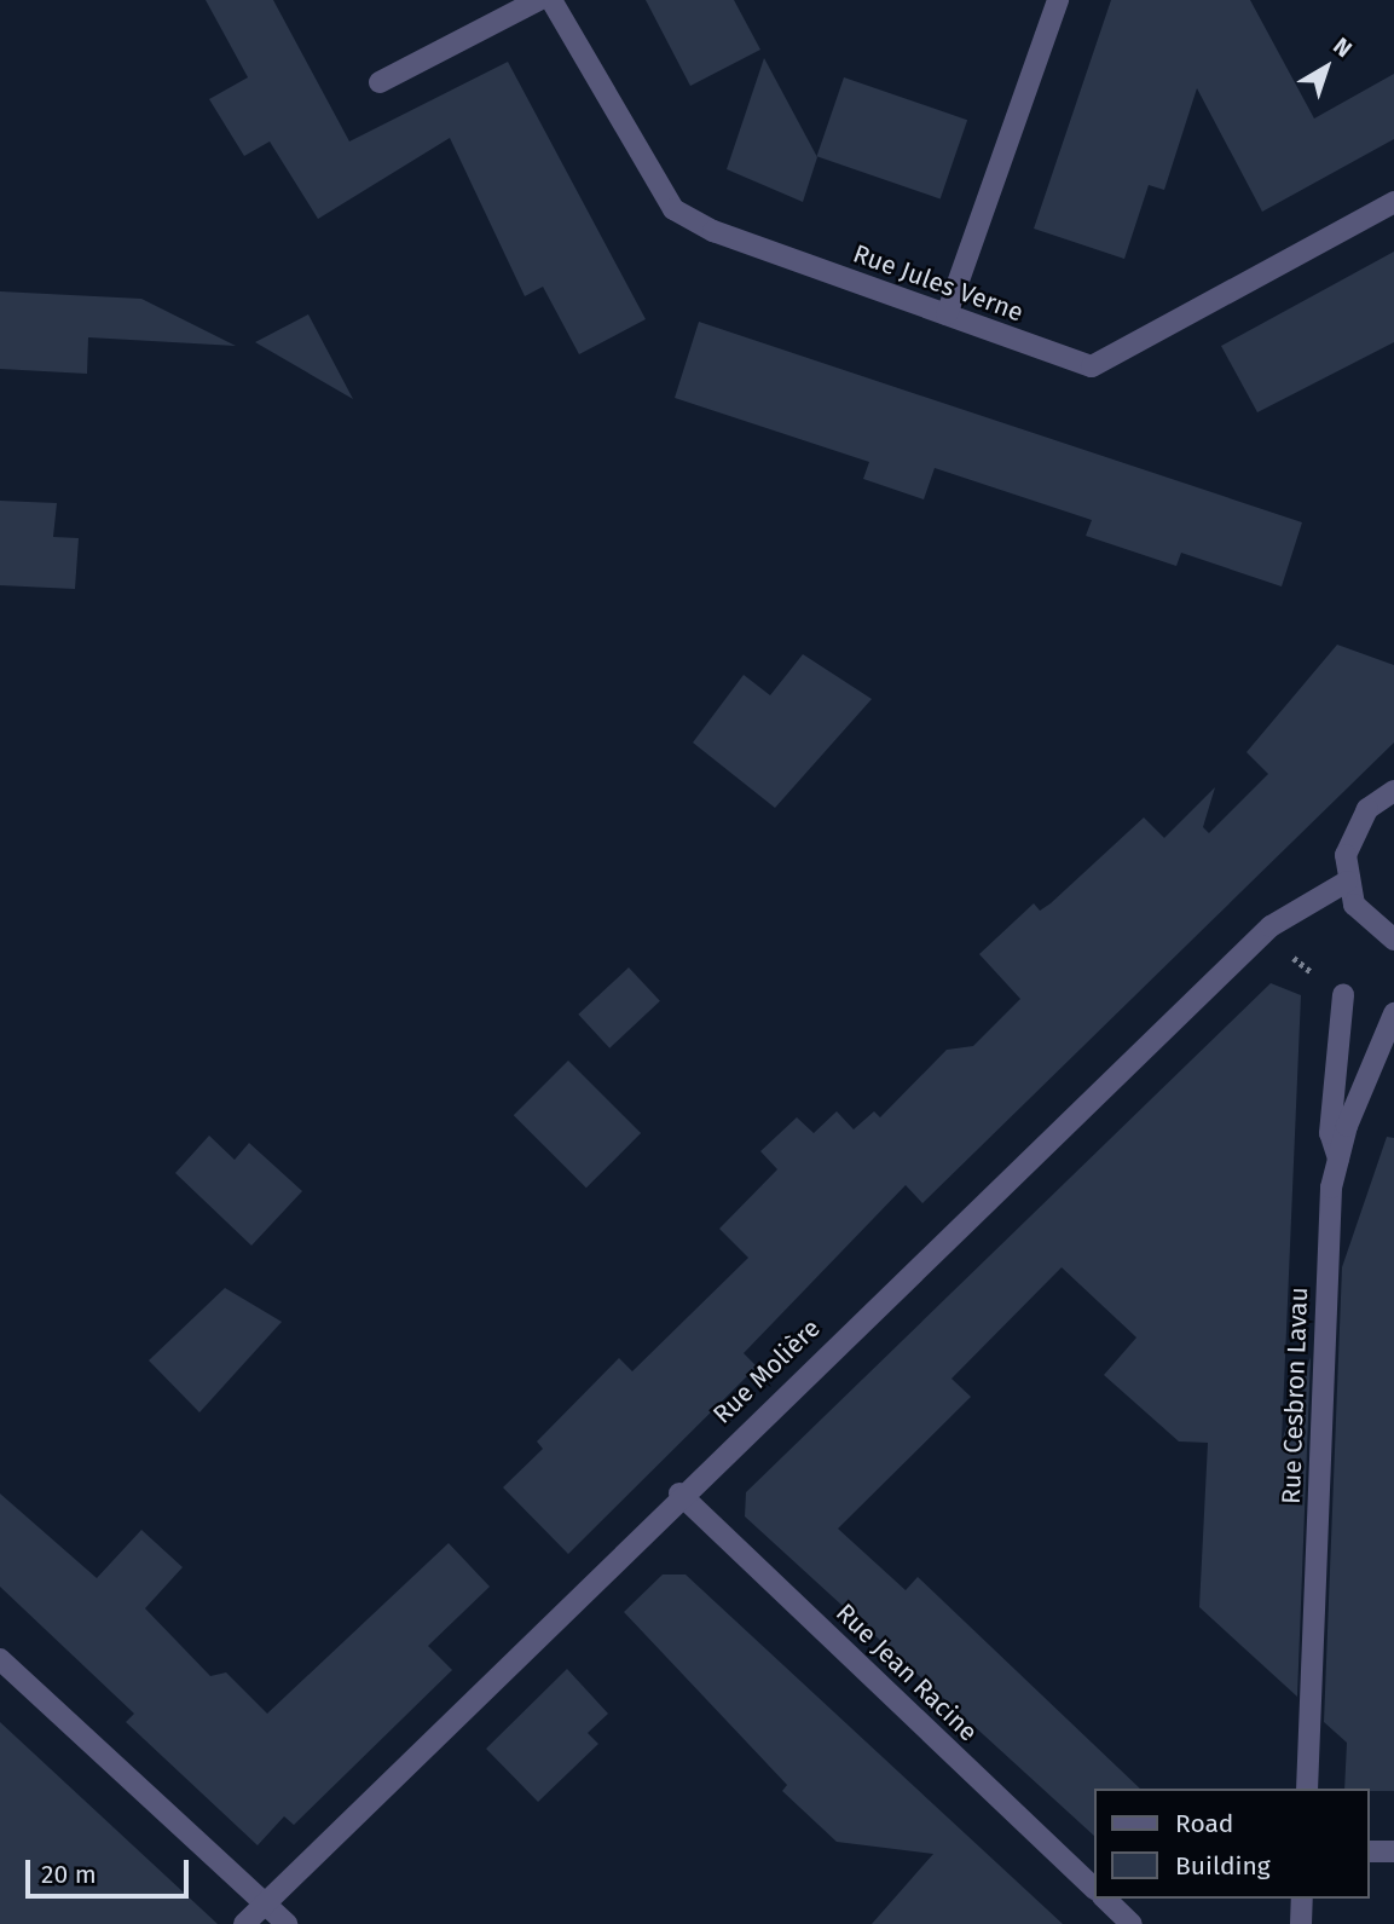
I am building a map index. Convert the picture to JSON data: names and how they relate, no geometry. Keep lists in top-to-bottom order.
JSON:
{
  "streets": {
    "street": [
      "Rue Jules Verne",
      "Rue Molière",
      "Rue Cesbron Lavau",
      "Rue Jean Racine"
    ]
  },
  "crossings": [
    ["Rue Molière", "Rue Jean Racine"]
  ],
  "legend": ["Road", "Building"],
  "scale_bar": "20 m",
  "north": "top right"
}
